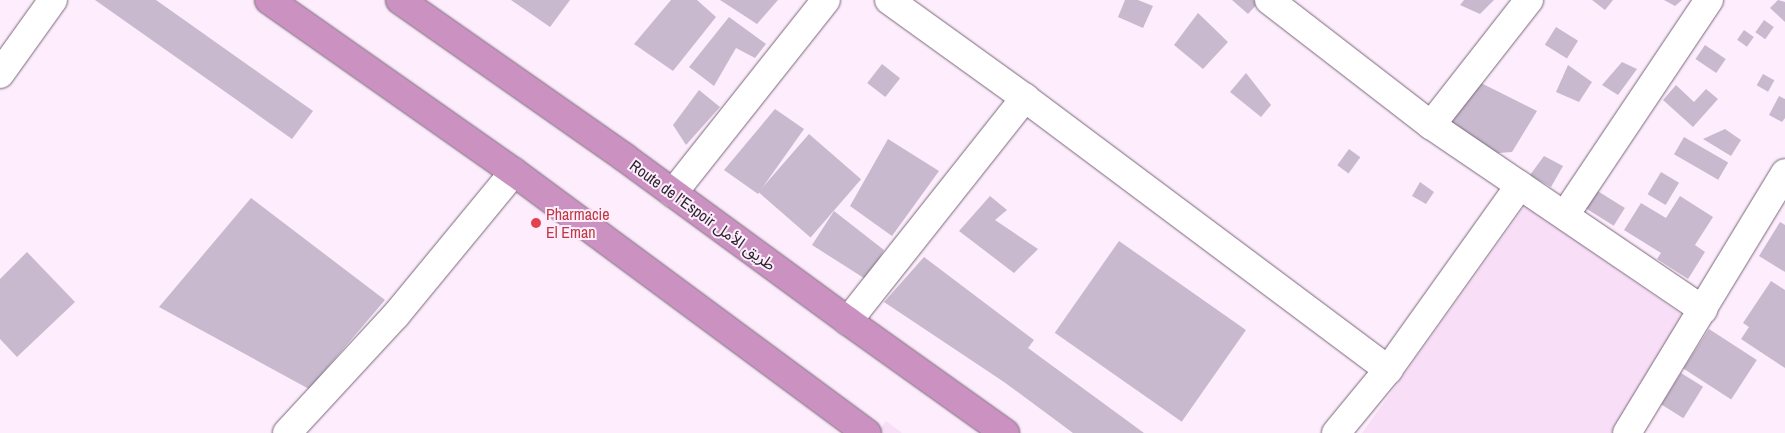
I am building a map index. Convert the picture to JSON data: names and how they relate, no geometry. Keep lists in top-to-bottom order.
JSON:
{
  "streets": {
    "highway": ["Route de l’Espoir طريق الأمل"]
  },
  "places": ["Pharmacie El Eman"]
}
